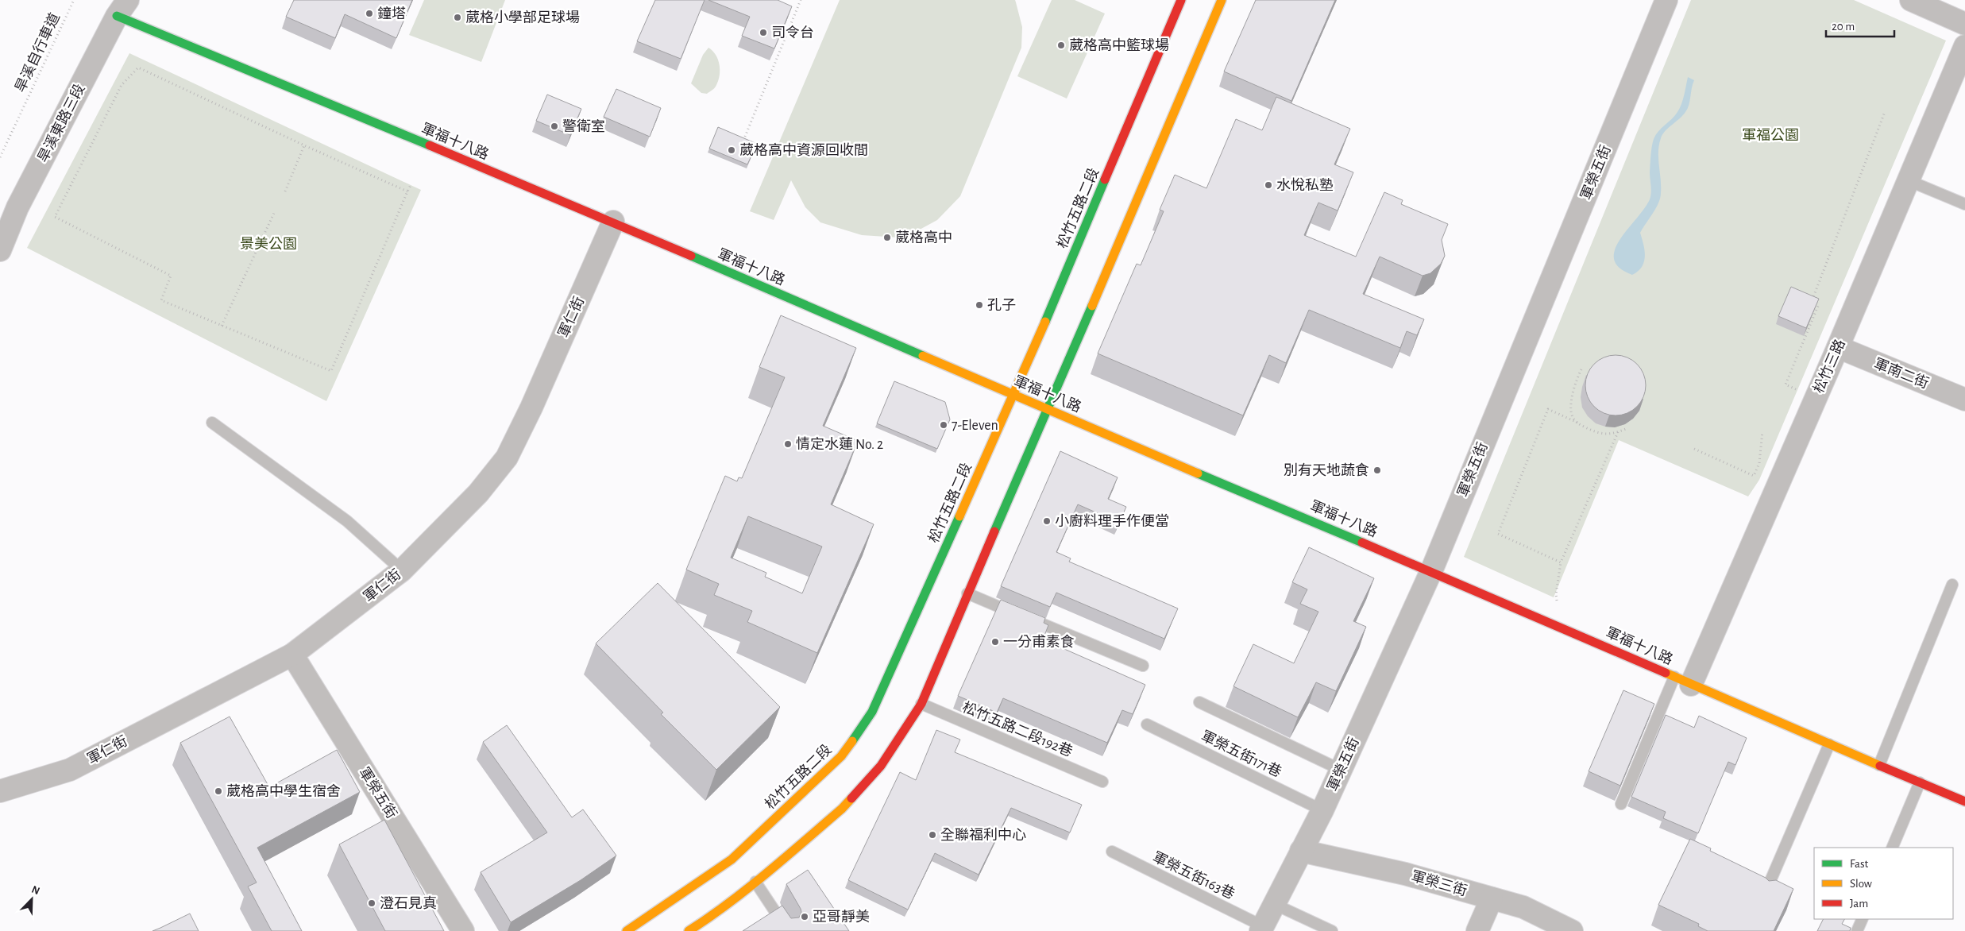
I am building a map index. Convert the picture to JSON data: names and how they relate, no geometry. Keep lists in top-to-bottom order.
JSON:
{
  "streets": {
    "street": [
      "旱溪東路三段",
      "軍福十八路",
      "軍榮五街",
      "松竹五路二段",
      "軍仁街",
      "松竹三路",
      "軍南二街",
      "軍榮三街"
    ],
    "lane": ["松竹五路二段192巷", "軍榮五街171巷", "軍榮五街163巷"],
    "path": ["旱溪自行車道"]
  },
  "crossings": [
    ["旱溪東路三段", "軍福十八路"],
    ["軍福十八路", "軍榮五街"],
    ["軍福十八路", "松竹五路二段"],
    ["軍福十八路", "軍仁街"],
    ["軍福十八路", "松竹三路"],
    ["軍榮五街", "軍仁街"],
    ["軍榮五街", "軍榮五街171巷"],
    ["軍榮五街", "軍榮五街163巷"],
    ["軍榮五街", "軍榮三街"],
    ["松竹三路", "軍南二街"]
  ],
  "parks": ["軍福公園", "景美公園"],
  "places": [
    "鐘塔",
    "葳格小學部足球場",
    "司令台",
    "葳格高中籃球場",
    "警衛室",
    "葳格高中資源回收間",
    "水悅私塾",
    "葳格高中",
    "孔子",
    "7-Eleven",
    "情定水蓮 No. 2",
    "別有天地蔬食",
    "小廚料理手作便當",
    "一分甫素食",
    "葳格高中學生宿舍",
    "全聯福利中心",
    "澄石見真",
    "亞哥靜美"
  ],
  "legend": ["Fast", "Slow", "Jam"],
  "scale_bar": "20 m",
  "north": "top right"
}
